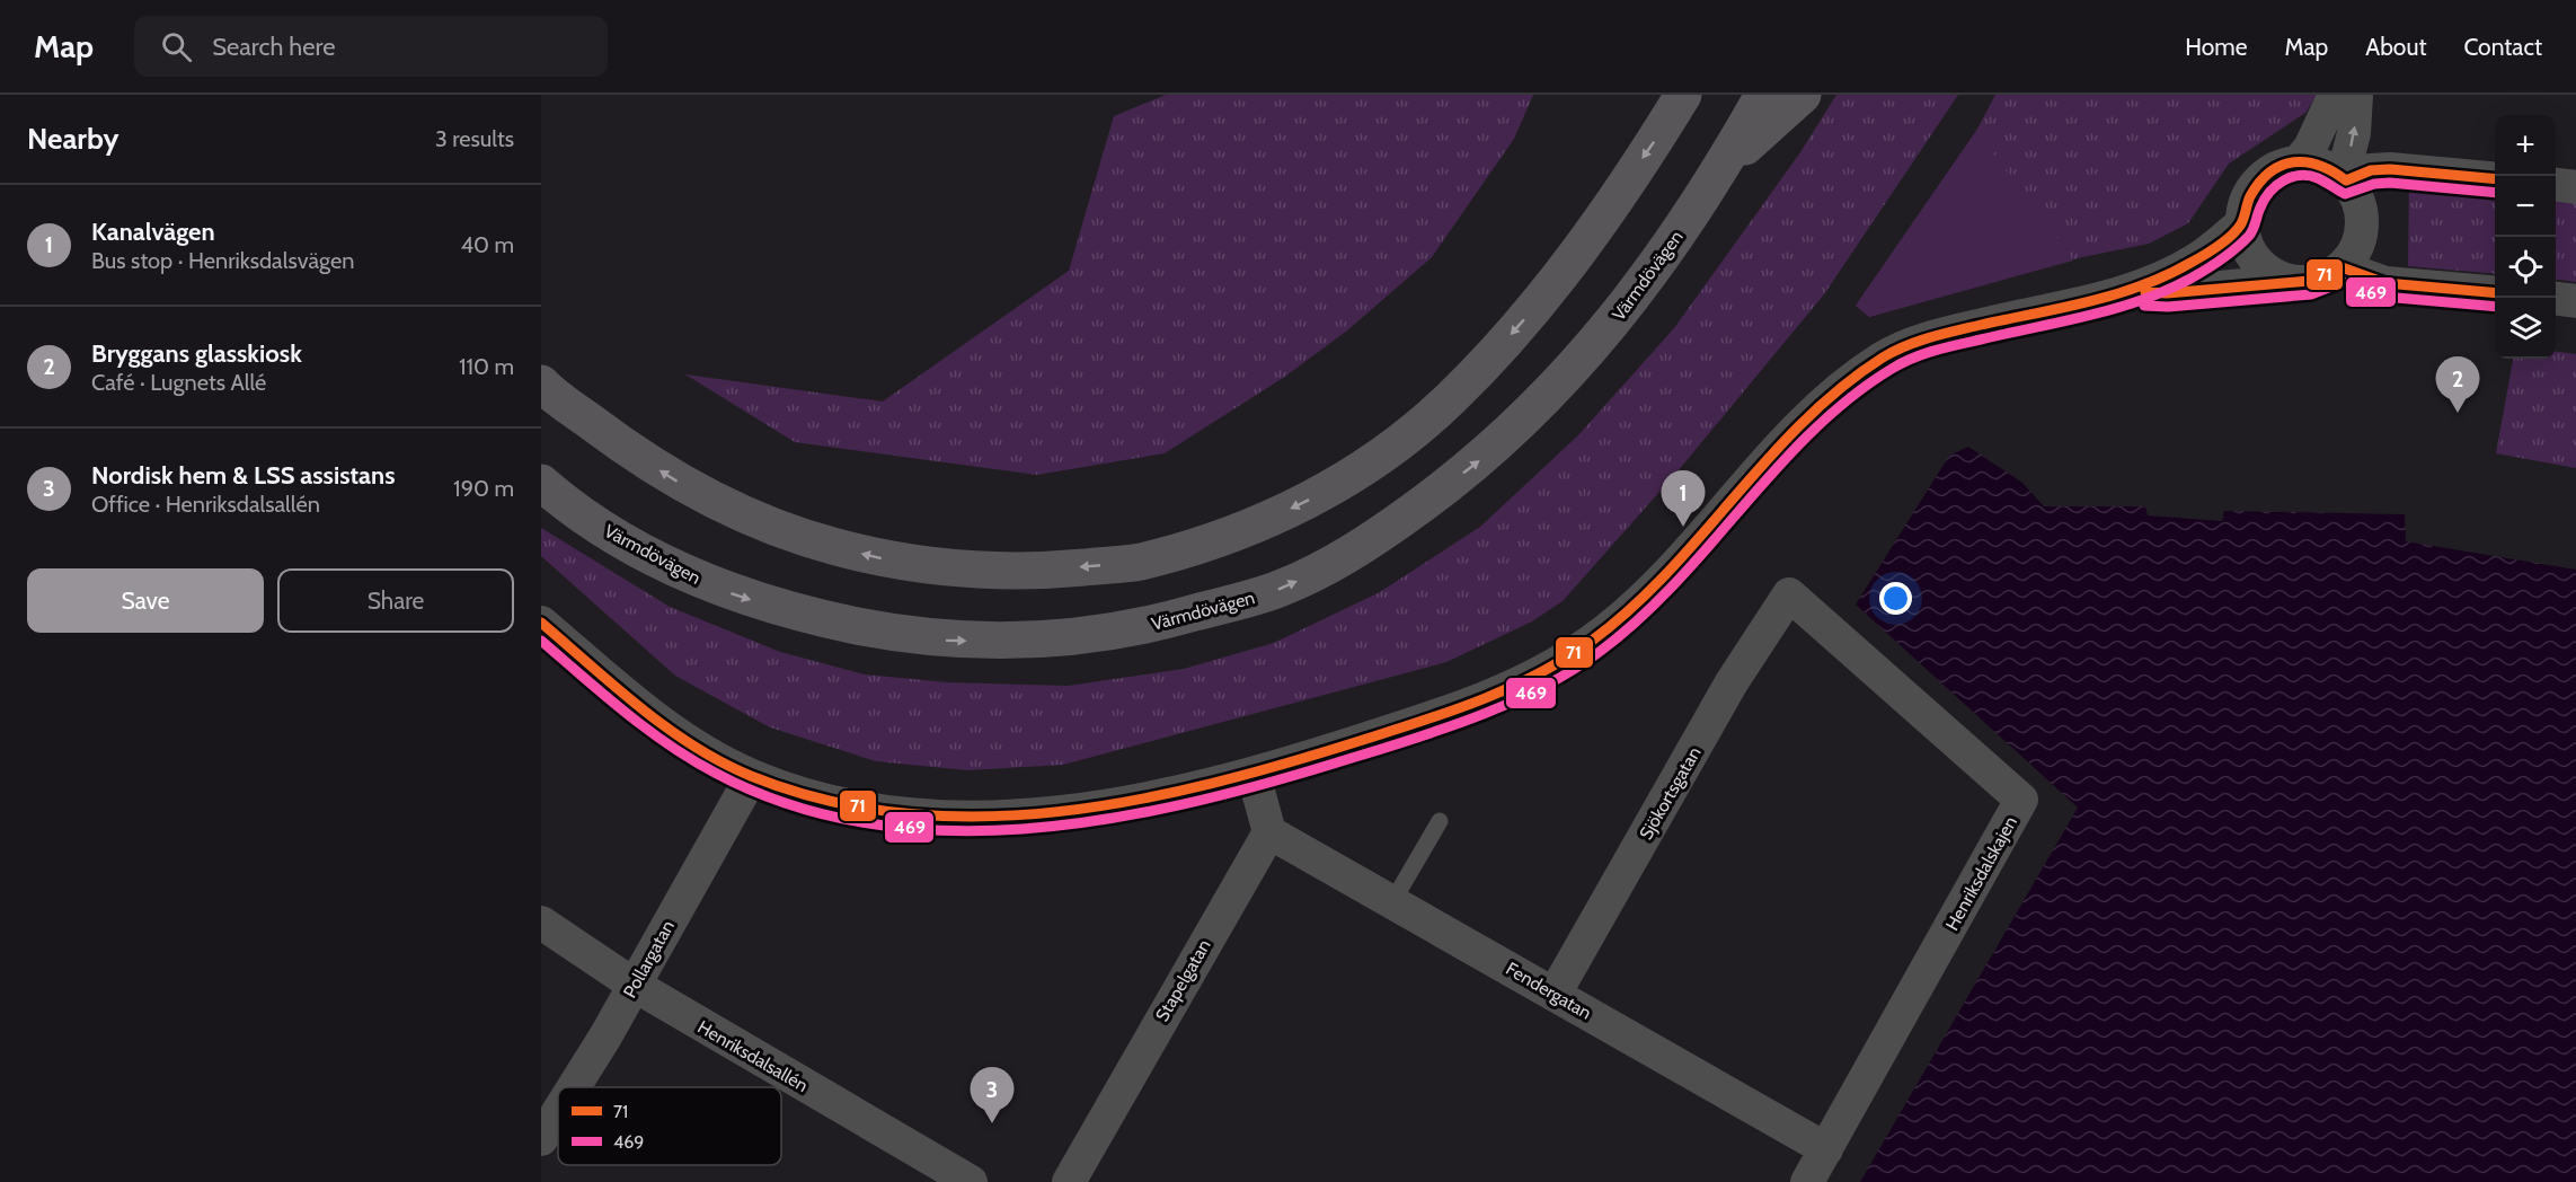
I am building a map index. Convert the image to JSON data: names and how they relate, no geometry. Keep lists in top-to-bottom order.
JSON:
{
  "streets": {
    "main road": ["Värmdövägen"],
    "street": [
      "Sjökortsgatan",
      "Henriksdalskajen",
      "Pollargatan",
      "Stapelgatan",
      "Fendergatan",
      "Henriksdalsallén"
    ]
  },
  "crossings": [
    ["Sjökortsgatan", "Henriksdalskajen"],
    ["Sjökortsgatan", "Fendergatan"],
    ["Henriksdalskajen", "Fendergatan"],
    ["Pollargatan", "Henriksdalsallén"],
    ["Stapelgatan", "Fendergatan"]
  ],
  "one_way": ["Värmdövägen"],
  "lines": ["transit line 71", "transit line 469"],
  "legend": ["71", "469"],
  "page": {
    "header": "Map",
    "search": "Search here",
    "nav": [
      "Home",
      "Map",
      "About",
      "Contact"
    ],
    "heading": ["Nearby", "3 results"],
    "map_buttons": ["+", "−"],
    "list": [
      {
        "mark": "1",
        "name": "Kanalvägen",
        "note": "Bus stop · Henriksdalsvägen",
        "value": "40 m"
      },
      {
        "mark": "2",
        "name": "Bryggans glasskiosk",
        "note": "Café · Lugnets Allé",
        "value": "110 m"
      },
      {
        "mark": "3",
        "name": "Nordisk hem & LSS assistans",
        "note": "Office · Henriksdalsallén",
        "value": "190 m"
      }
    ],
    "pins": ["2", "1", "3"],
    "buttons": ["Save", "Share"]
  }
}
